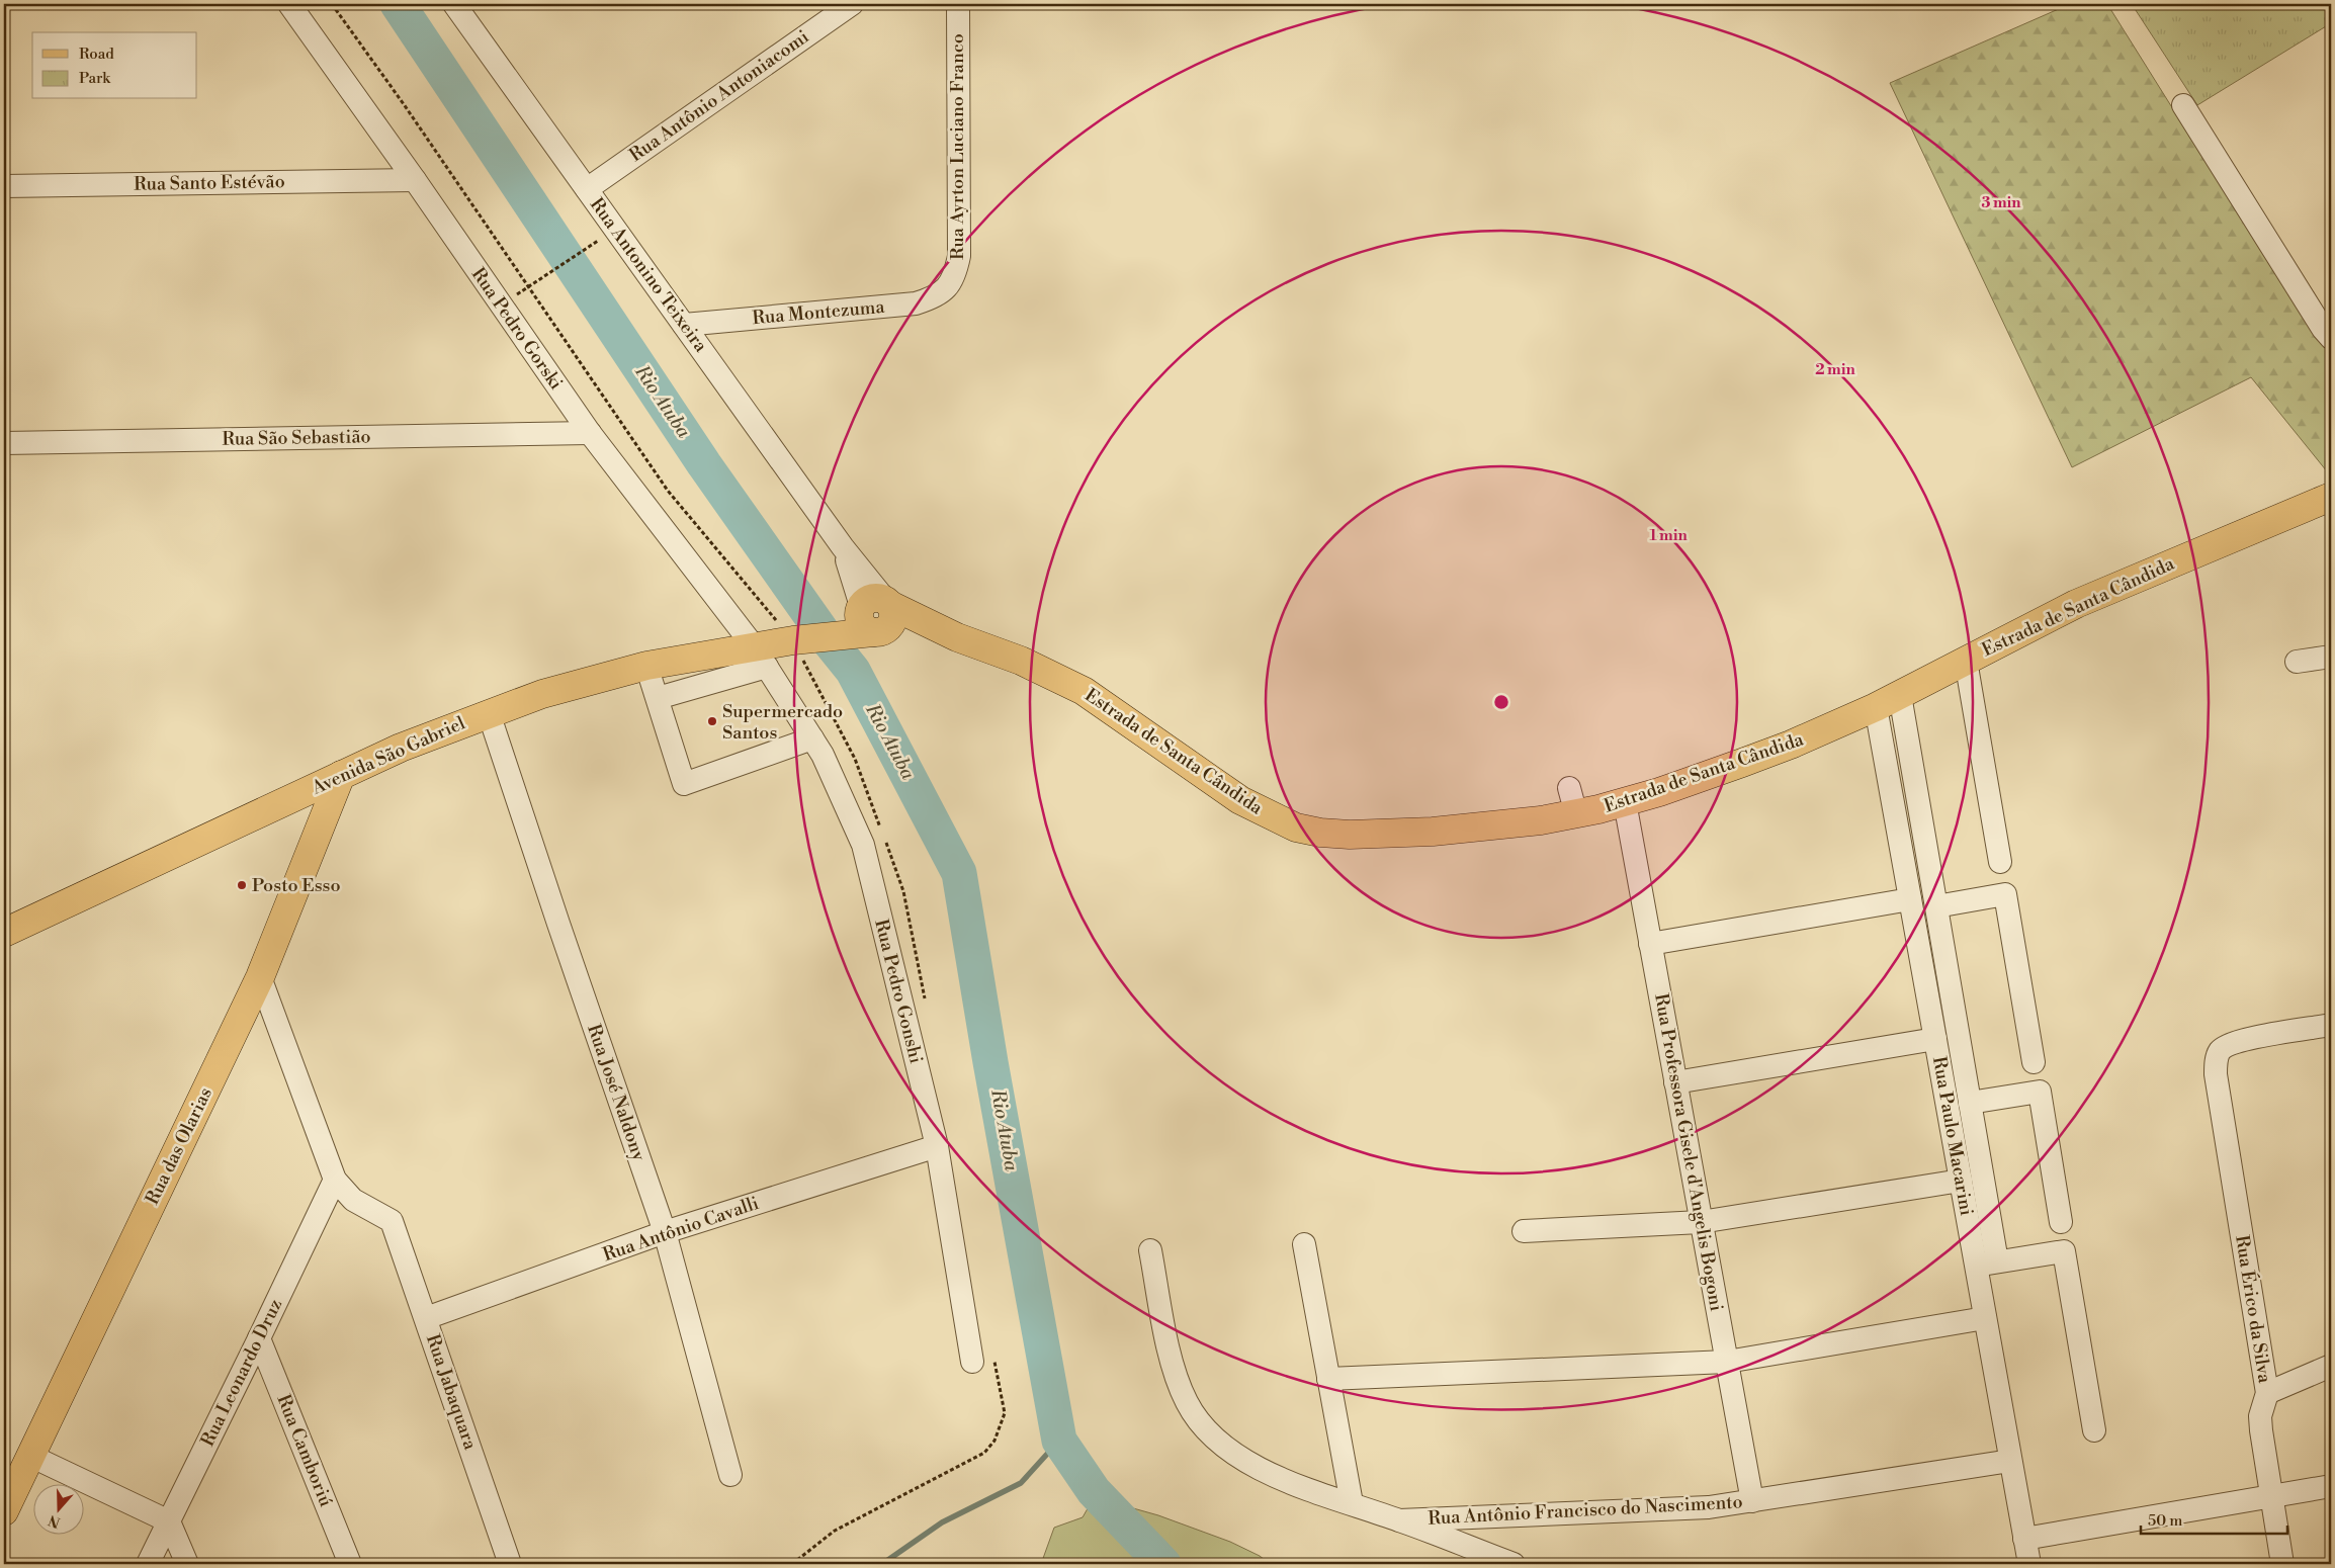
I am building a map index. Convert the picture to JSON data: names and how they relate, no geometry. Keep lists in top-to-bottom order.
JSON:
{
  "streets": {
    "main road": ["Estrada de Santa Cândida", "Avenida São Gabriel", "Rua das Olarias"],
    "street": [
      "Rua Antônio Antoniacomi",
      "Rua Ayrton Luciano Franco",
      "Rua Santo Estévão",
      "Rua Antonino Teixeira",
      "Rua Montezuma",
      "Rua Pedro Gorski",
      "Rua São Sebastião",
      "Rua Pedro Gonshi",
      "Rua José Naldony",
      "Rua Paulo Macarini",
      "Rua Professora Gisele d'Angelis Bogoni",
      "Rua Antônio Cavalli",
      "Rua Érico da Silva",
      "Rua Leonardo Druz",
      "Rua Jabaquara",
      "Rua Camboriú",
      "Rua Antônio Francisco do Nascimento"
    ]
  },
  "crossings": [
    ["Rua Antônio Antoniacomi", "Rua Antonino Teixeira"],
    ["Rua Ayrton Luciano Franco", "Rua Montezuma"],
    ["Rua Santo Estévão", "Rua Pedro Gorski"],
    ["Rua Antonino Teixeira", "Rua Montezuma"],
    ["Rua Antonino Teixeira", "Estrada de Santa Cândida"],
    ["Rua Antonino Teixeira", "Avenida São Gabriel"],
    ["Rua Pedro Gorski", "Rua São Sebastião"],
    ["Rua Pedro Gorski", "Avenida São Gabriel"],
    ["Rua Pedro Gorski", "Rua Pedro Gonshi"],
    ["Estrada de Santa Cândida", "Avenida São Gabriel"],
    ["Estrada de Santa Cândida", "Rua Paulo Macarini"],
    ["Estrada de Santa Cândida", "Rua Professora Gisele d'Angelis Bogoni"],
    ["Avenida São Gabriel", "Rua Pedro Gonshi"],
    ["Avenida São Gabriel", "Rua José Naldony"],
    ["Avenida São Gabriel", "Rua das Olarias"],
    ["Rua Pedro Gonshi", "Rua Antônio Cavalli"],
    ["Rua José Naldony", "Rua Antônio Cavalli"],
    ["Rua Paulo Macarini", "Rua Antônio Francisco do Nascimento"],
    ["Rua Professora Gisele d'Angelis Bogoni", "Rua Antônio Francisco do Nascimento"],
    ["Rua Antônio Cavalli", "Rua Jabaquara"],
    ["Rua Leonardo Druz", "Rua Jabaquara"],
    ["Rua Leonardo Druz", "Rua Camboriú"]
  ],
  "water": ["Rio Atuba"],
  "places": ["Supermercado Santos", "Posto Esso"],
  "legend": ["Road", "Park"],
  "scale_bar": "50 m",
  "north": "bottom",
  "rings": ["3 min", "2 min", "1 min"]
}
